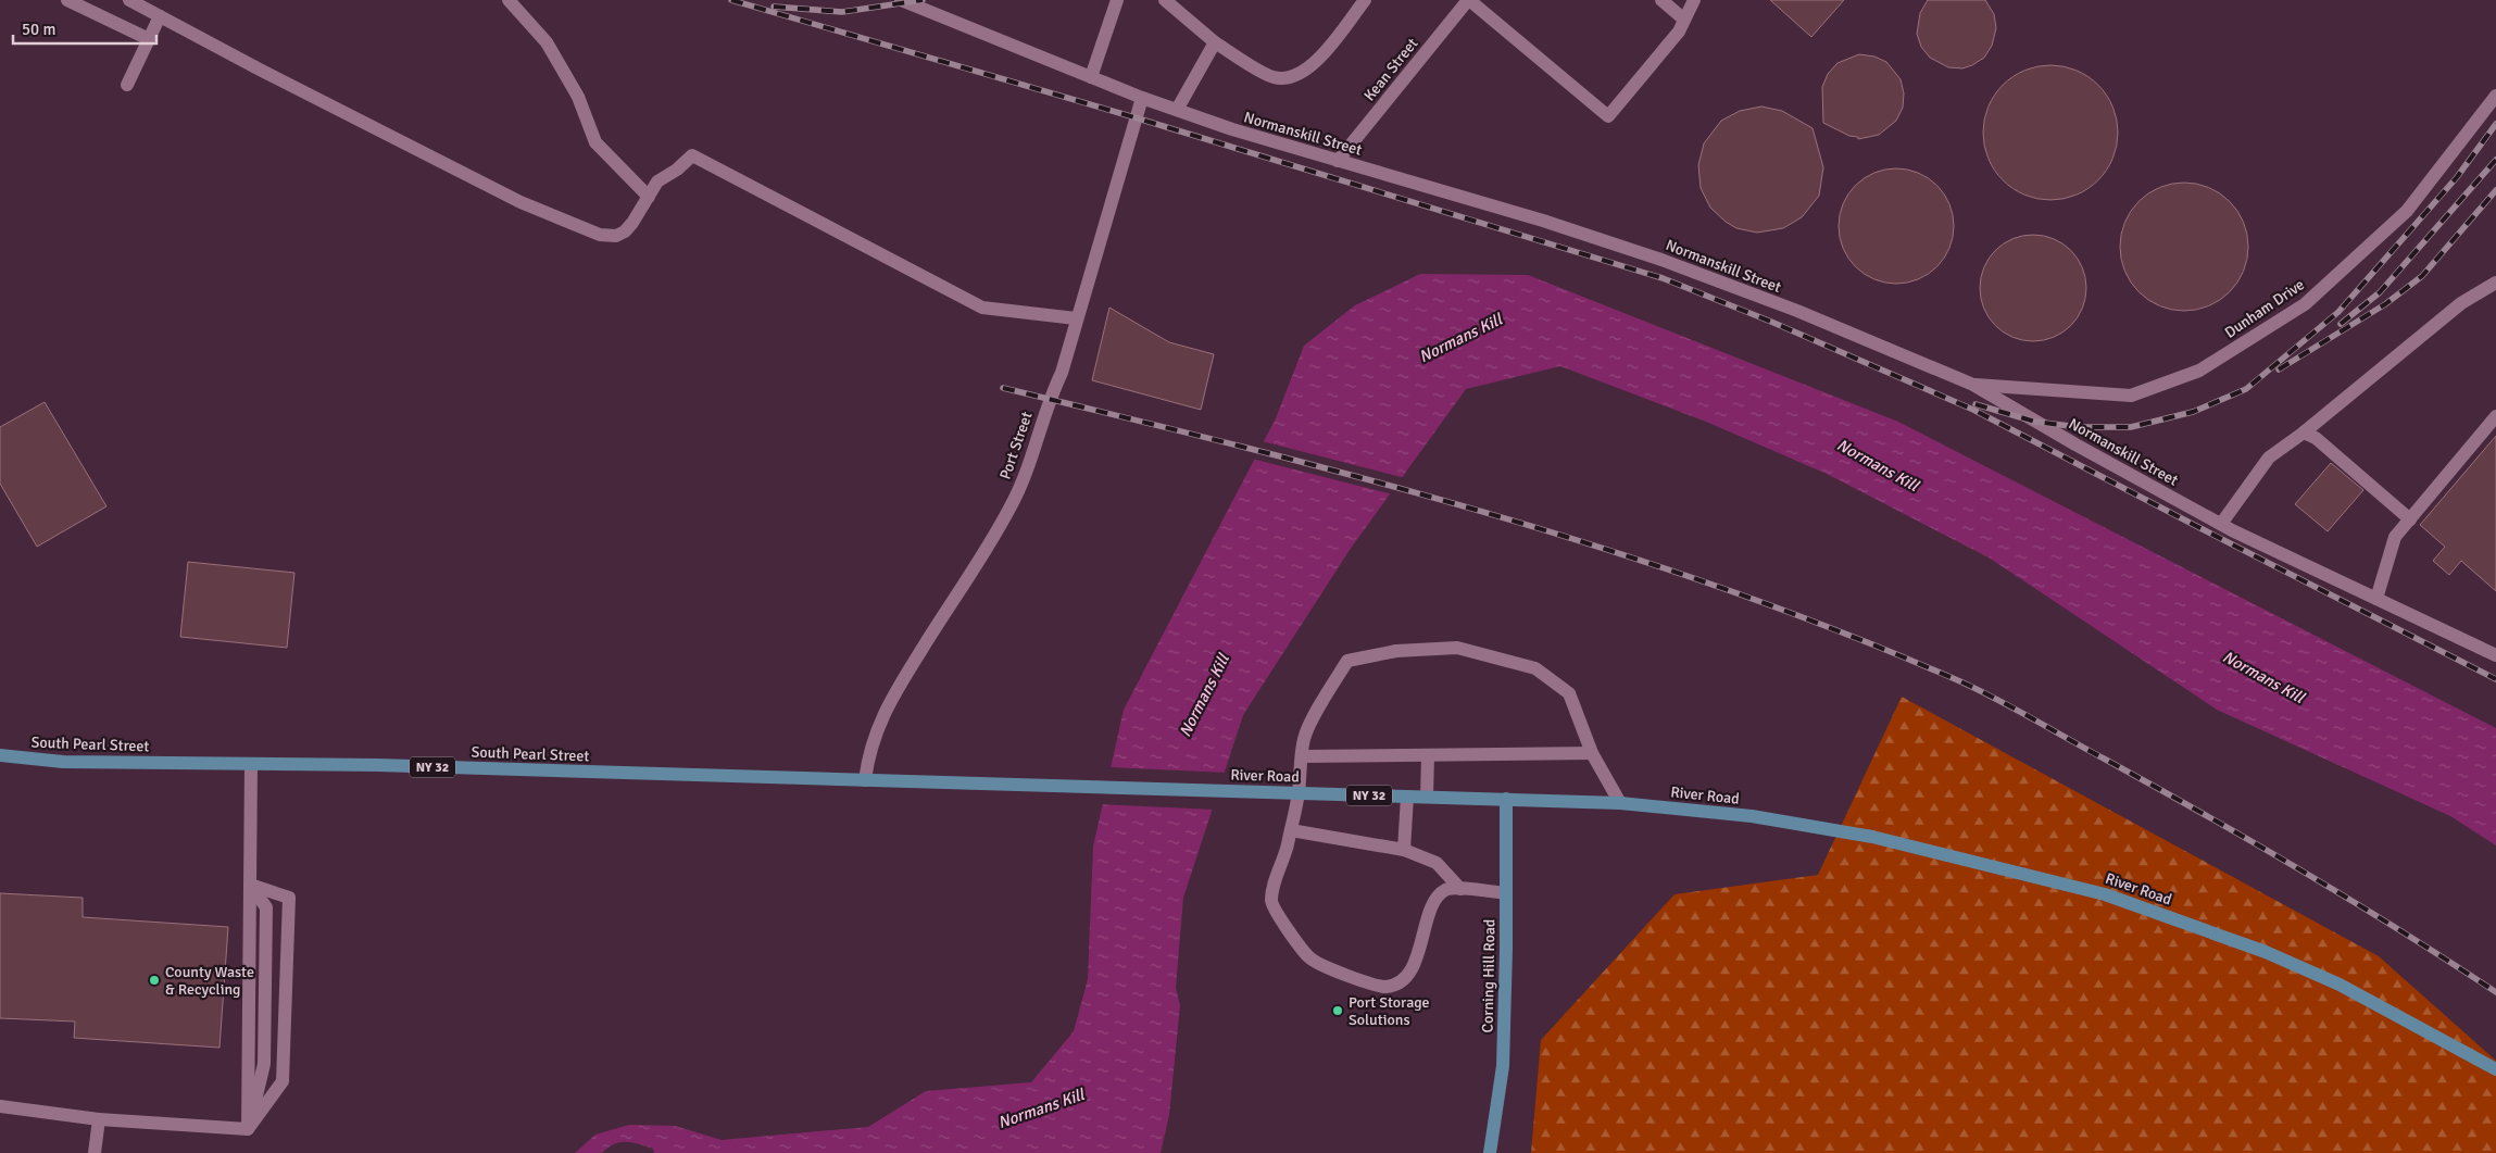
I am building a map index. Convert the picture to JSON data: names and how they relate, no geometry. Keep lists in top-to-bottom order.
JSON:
{
  "streets": {
    "main road": [
      "South Pearl Street",
      "NY 32",
      "River Road",
      "Corning Hill Road"
    ],
    "street": [
      "Kean Street",
      "Normanskill Street",
      "Dunham Drive",
      "Port Street"
    ]
  },
  "crossings": [
    ["Kean Street", "Normanskill Street"],
    ["Normanskill Street", "Dunham Drive"],
    ["Normanskill Street", "Port Street"],
    ["Port Street", "South Pearl Street"],
    ["Port Street", "River Road"],
    ["South Pearl Street", "River Road"],
    ["River Road", "Corning Hill Road"]
  ],
  "water": ["Normans Kill"],
  "places": ["County Waste & Recycling", "Port Storage Solutions"],
  "scale_bar": "50 m"
}
